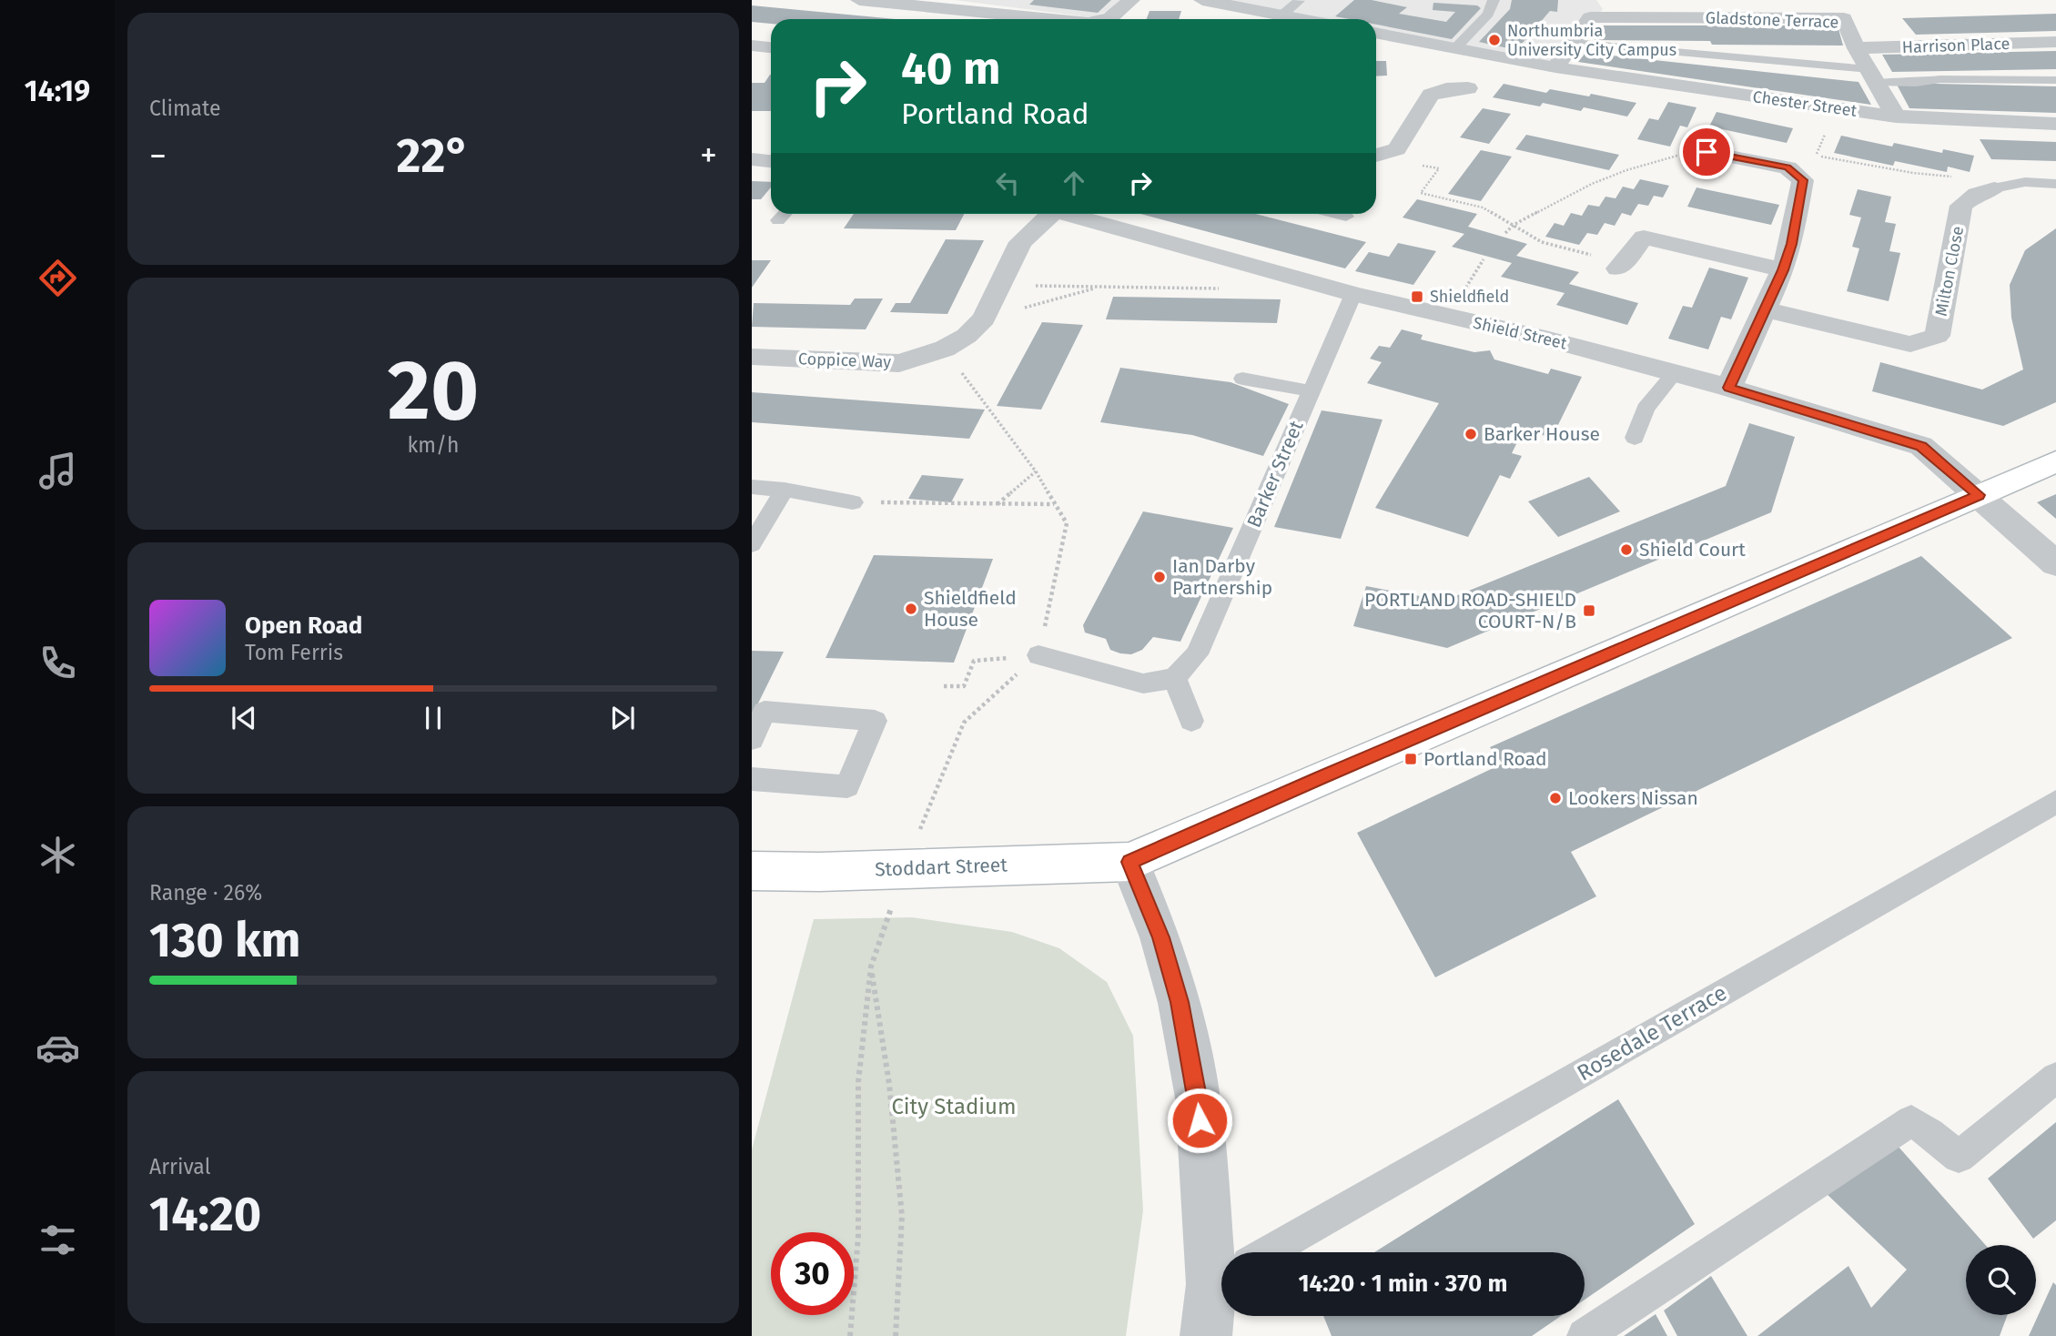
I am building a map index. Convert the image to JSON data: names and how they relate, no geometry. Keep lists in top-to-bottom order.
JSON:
{
  "streets": {
    "main road": ["Stoddart Street"],
    "street": [
      "Gladstone Terrace",
      "Harrison Place",
      "Chester Street",
      "Milton Close",
      "Shield Street",
      "Coppice Way"
    ],
    "lane": ["Barker Street", "Rosedale Terrace"]
  },
  "crossings": [
    ["Gladstone Terrace", "Harrison Place"],
    ["Gladstone Terrace", "Chester Street"],
    ["Shield Street", "Barker Street"]
  ],
  "parks": ["City Stadium"],
  "places": {
    "other": [
      "Northumbria University City Campus",
      "Barker House",
      "Shield Court",
      "Ian Darby Partnership",
      "Shieldfield House",
      "Lookers Nissan"
    ],
    "transit": ["Shieldfield", "PORTLAND ROAD-SHIELD COURT-N/B", "Portland Road"]
  },
  "page": {
    "tabs": "14:19",
    "tile": [
      "Climate",
      ["20", "km/h"],
      ["Range · 26%", "130 km"],
      ["Arrival", "14:20"]
    ],
    "turn": ["40 m", "Portland Road"],
    "heat": ["−", "22°", "+"],
    "song": ["Open Road", "Tom Ferris"],
    "limit": "30",
    "trip": "14:20 · 1 min · 370 m"
  }
}
